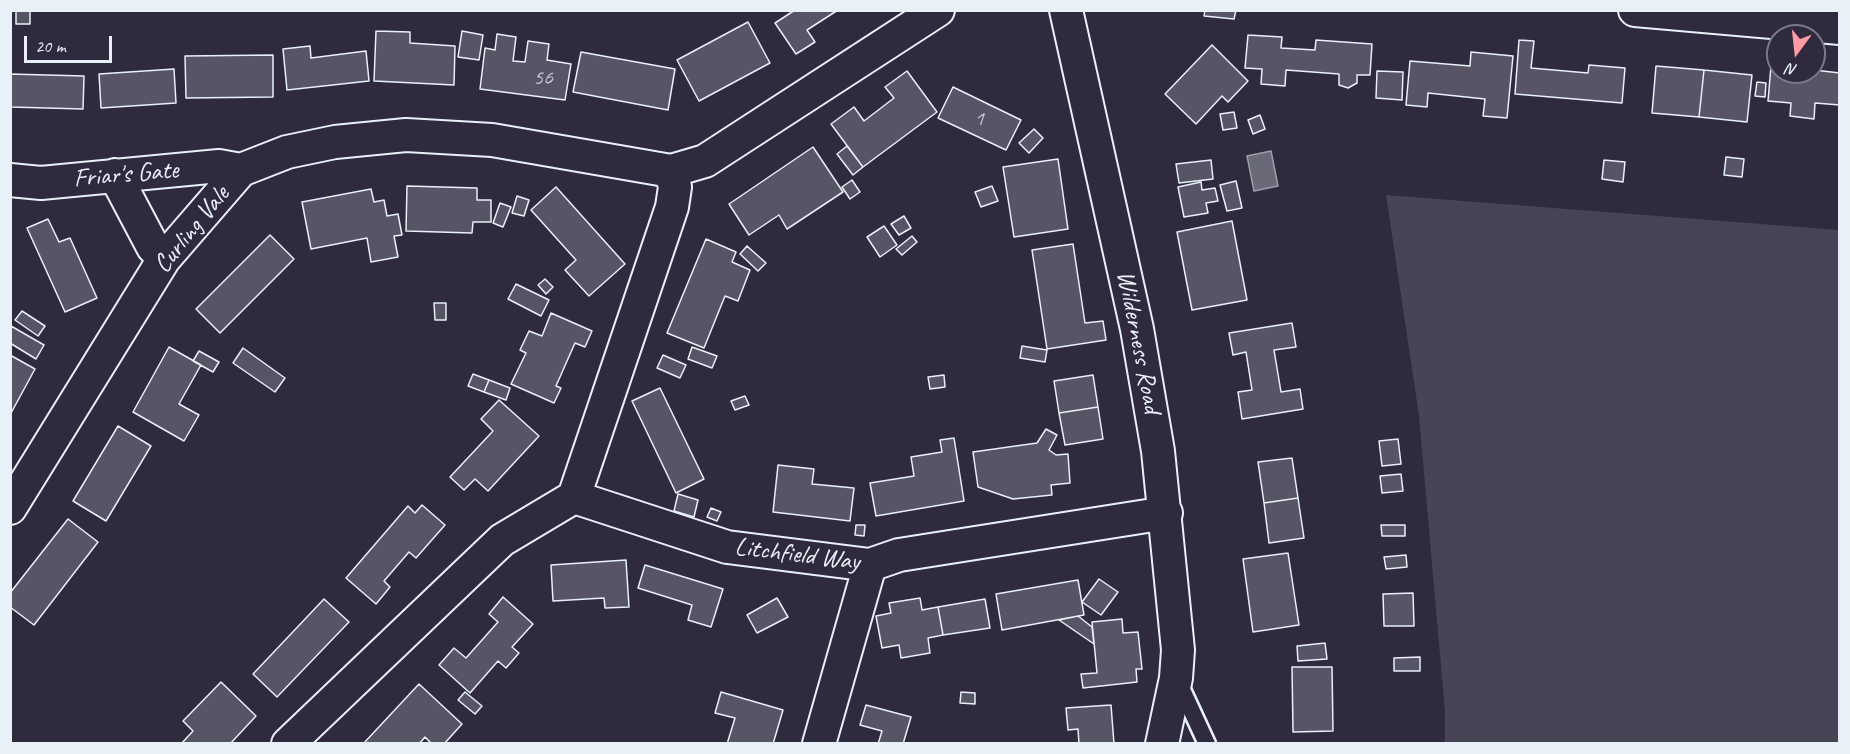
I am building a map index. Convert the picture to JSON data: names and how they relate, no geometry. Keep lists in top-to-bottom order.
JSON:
{
  "streets": {
    "street": [
      "Friar's Gate",
      "Curling Vale",
      "Wilderness Road",
      "Litchfield Way"
    ]
  },
  "crossings": [
    ["Friar's Gate", "Curling Vale"],
    ["Wilderness Road", "Litchfield Way"]
  ],
  "house_numbers": ["56", "1"],
  "scale_bar": "20 m",
  "north": "bottom"
}
